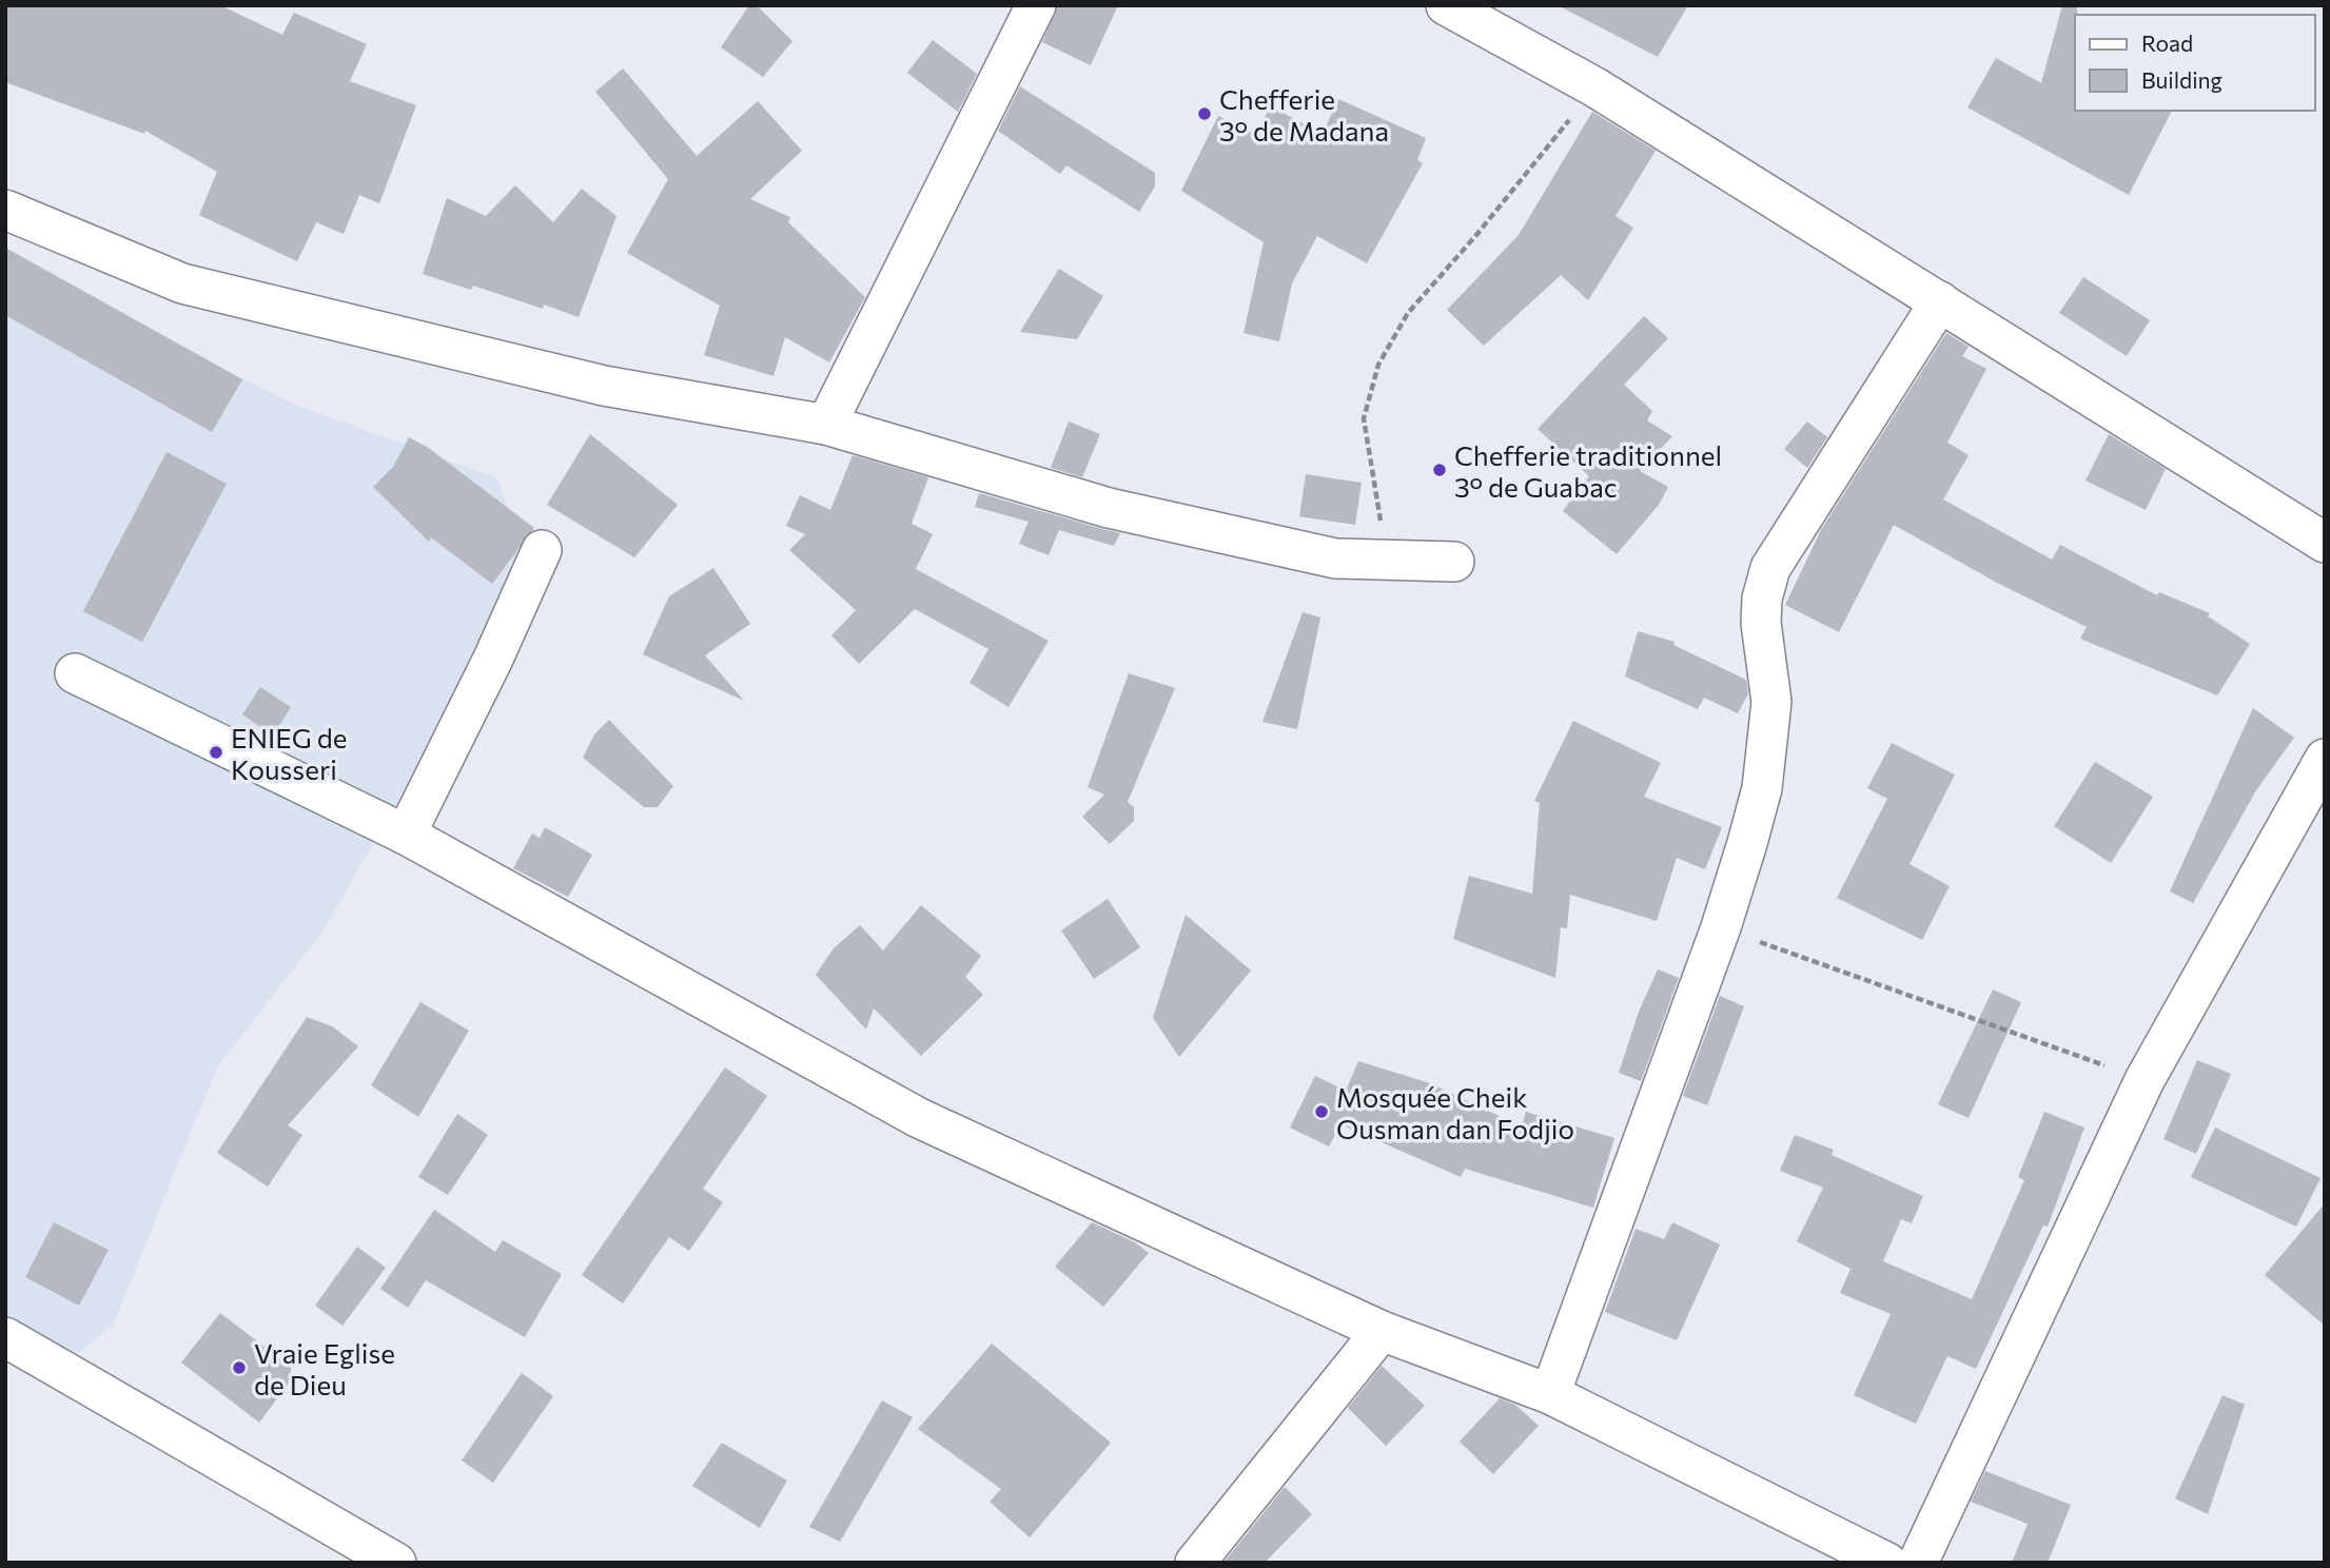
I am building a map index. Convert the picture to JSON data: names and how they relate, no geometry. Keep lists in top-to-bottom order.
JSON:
{
  "places": [
    "Chefferie 3° de Madana",
    "Chefferie traditionnel 3° de Guabac",
    "ENIEG de Kousseri",
    "Mosquée Cheik Ousman dan Fodjio",
    "Vraie Eglise de Dieu"
  ],
  "legend": ["Road", "Building"]
}
